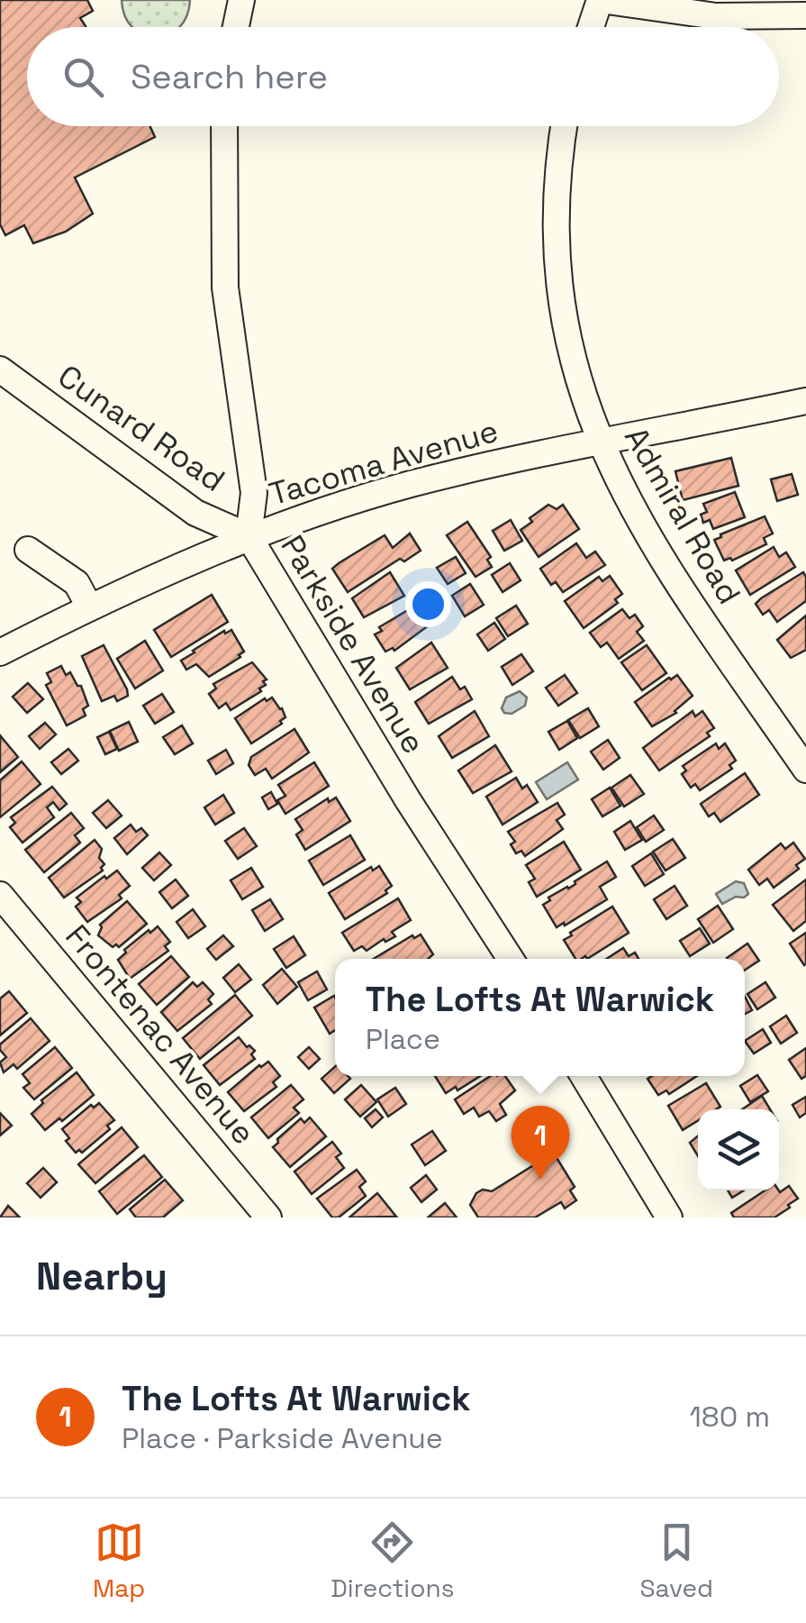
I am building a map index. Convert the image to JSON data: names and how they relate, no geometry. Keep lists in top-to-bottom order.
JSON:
{
  "streets": {
    "street": [
      "Cunard Road",
      "Tacoma Avenue",
      "Admiral Road",
      "Parkside Avenue",
      "Frontenac Avenue"
    ]
  },
  "crossings": [
    ["Cunard Road", "Tacoma Avenue"],
    ["Cunard Road", "Parkside Avenue"],
    ["Tacoma Avenue", "Admiral Road"],
    ["Tacoma Avenue", "Parkside Avenue"]
  ],
  "page": {
    "search": "Search here",
    "popup": ["The Lofts At Warwick", "Place"],
    "pins": "1",
    "heading": "Nearby",
    "list": [
      {
        "mark": "1",
        "name": "The Lofts At Warwick",
        "note": "Place · Parkside Avenue",
        "value": "180 m"
      }
    ],
    "nav": ["Map", "Directions", "Saved"]
  }
}
